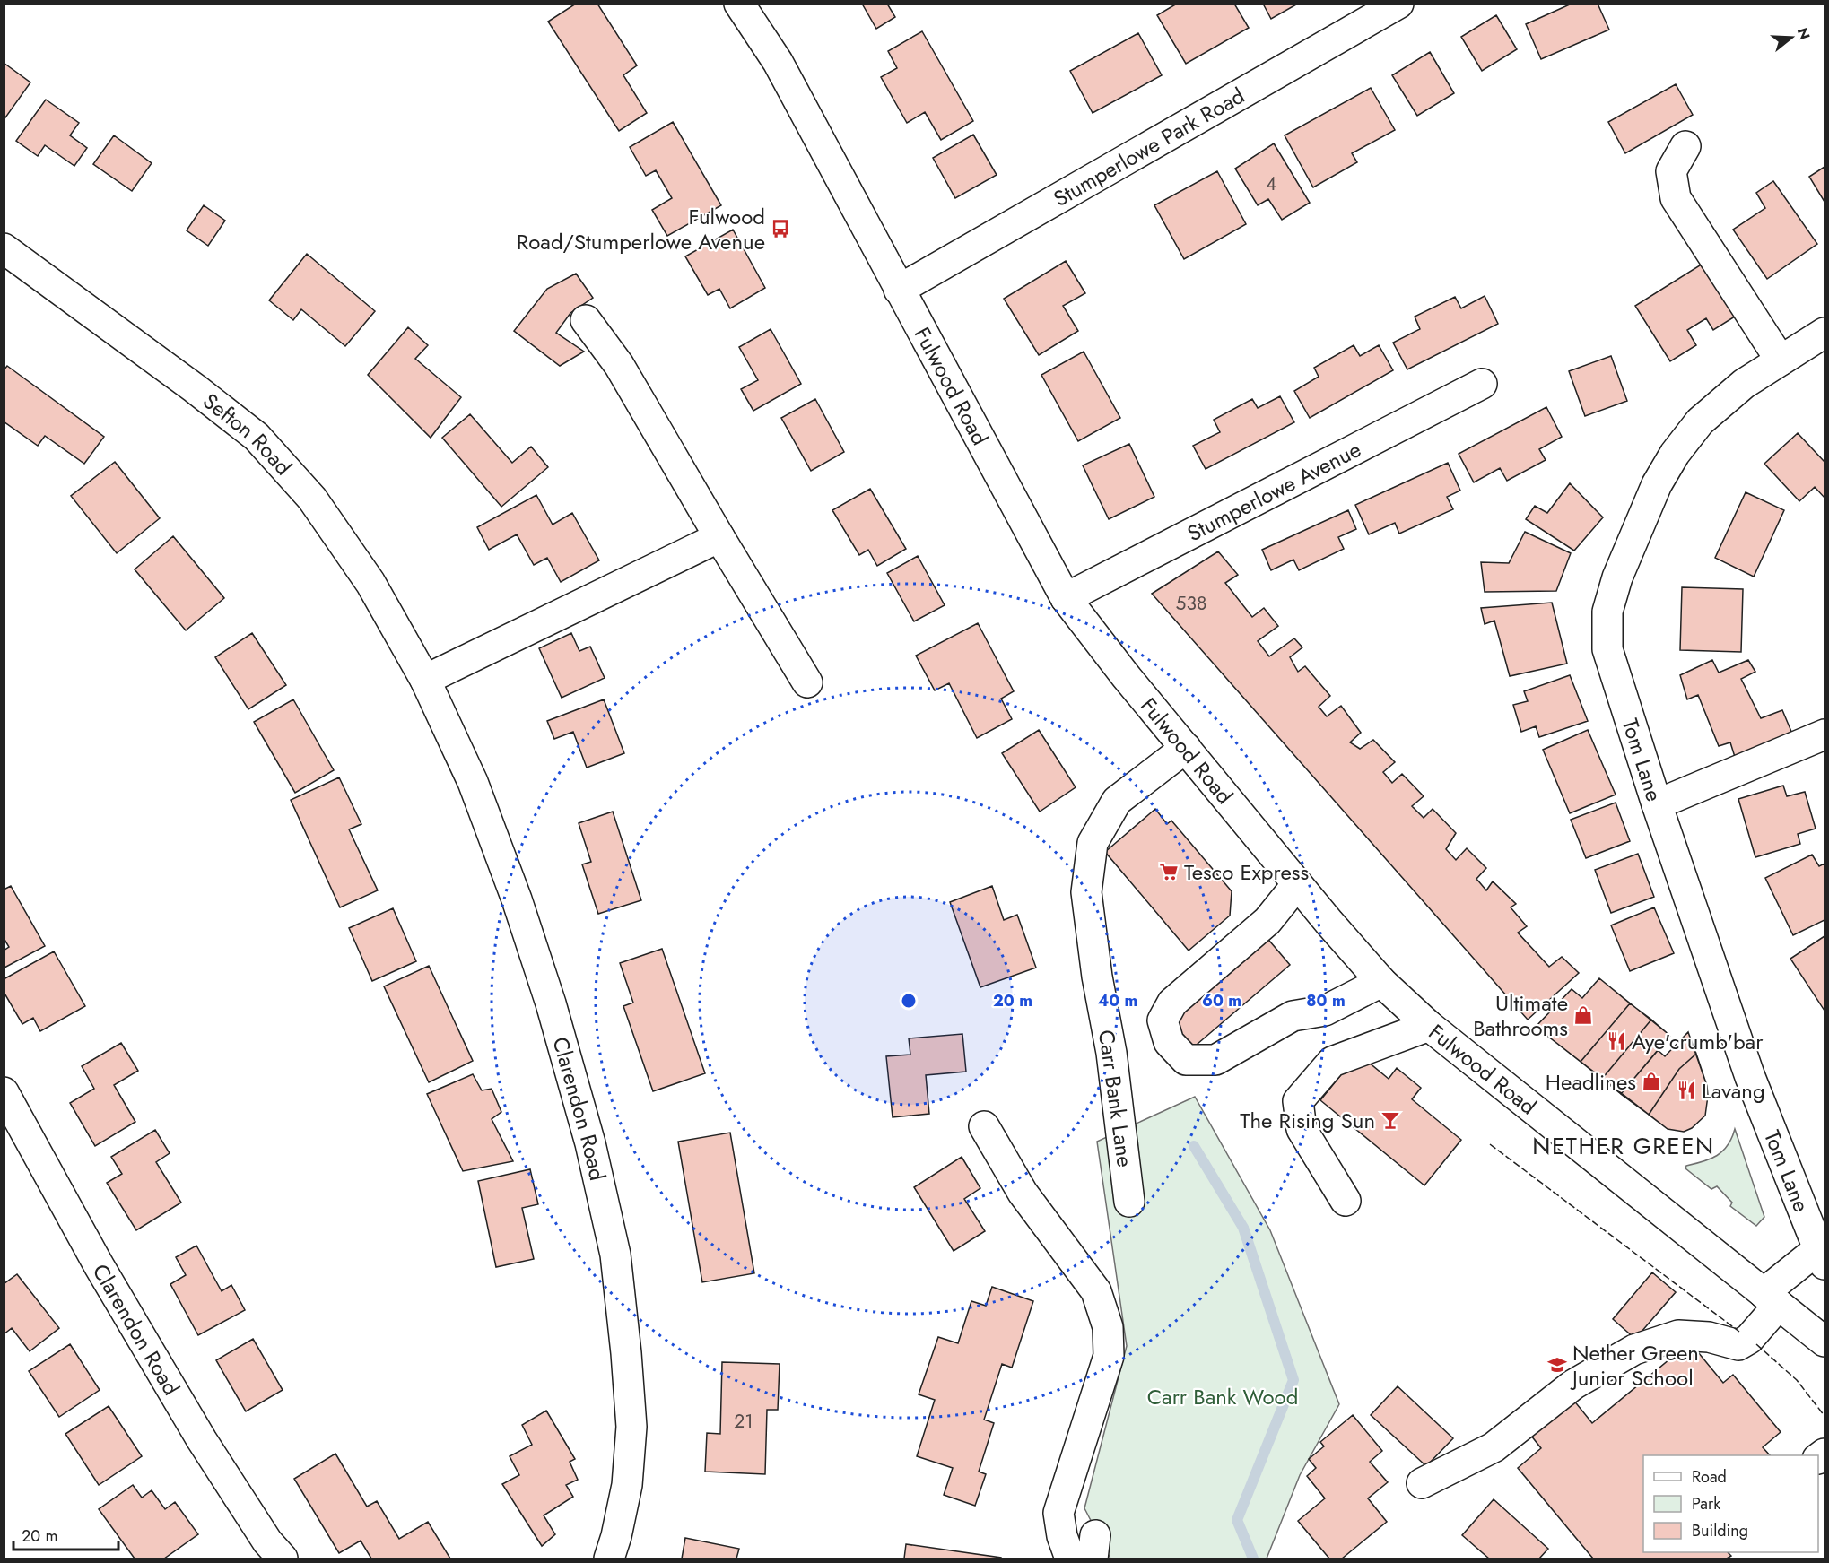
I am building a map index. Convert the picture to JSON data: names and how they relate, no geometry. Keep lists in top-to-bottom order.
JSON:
{
  "streets": {
    "street": [
      "Stumperlowe Park Road",
      "Fulwood Road",
      "Sefton Road",
      "Stumperlowe Avenue",
      "Tom Lane",
      "Carr Bank Lane",
      "Clarendon Road"
    ]
  },
  "crossings": [
    ["Stumperlowe Park Road", "Fulwood Road"],
    ["Fulwood Road", "Stumperlowe Avenue"],
    ["Fulwood Road", "Tom Lane"],
    ["Fulwood Road", "Carr Bank Lane"],
    ["Sefton Road", "Clarendon Road"]
  ],
  "districts": ["NETHER GREEN"],
  "parks": ["Carr Bank Wood"],
  "places": {
    "bus stop": ["Fulwood Road/Stumperlowe Avenue"],
    "supermarket": ["Tesco Express"],
    "shop": ["Ultimate Bathrooms", "Headlines"],
    "restaurant": ["Aye'crumb'bar", "Lavang"],
    "bar": ["The Rising Sun"],
    "school or university": ["Nether Green Junior School"]
  },
  "house_numbers": ["4", "538", "21"],
  "legend": ["Road", "Park", "Building"],
  "scale_bar": "20 m",
  "north": "right",
  "rings": [
    "20 m",
    "40 m",
    "60 m",
    "80 m"
  ]
}
